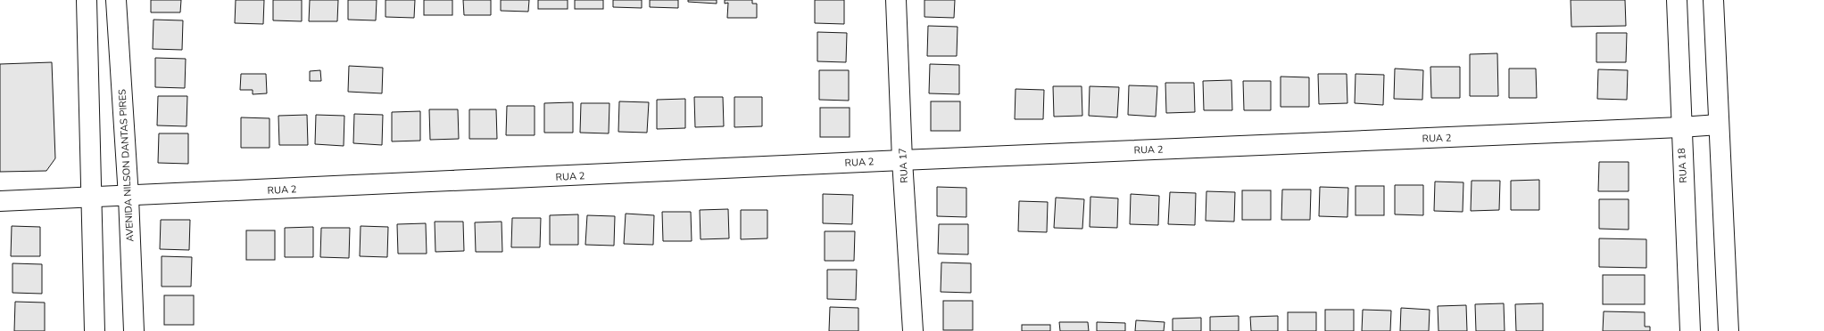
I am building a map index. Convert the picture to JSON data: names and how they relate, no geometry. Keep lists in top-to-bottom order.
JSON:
{
  "streets": {
    "street": [
      "RUA 2",
      "AVENIDA NILSON DANTAS PIRES",
      "RUA 17",
      "RUA 18"
    ]
  },
  "crossings": [
    ["RUA 2", "AVENIDA NILSON DANTAS PIRES"],
    ["RUA 2", "RUA 17"],
    ["RUA 2", "RUA 18"]
  ]
}
